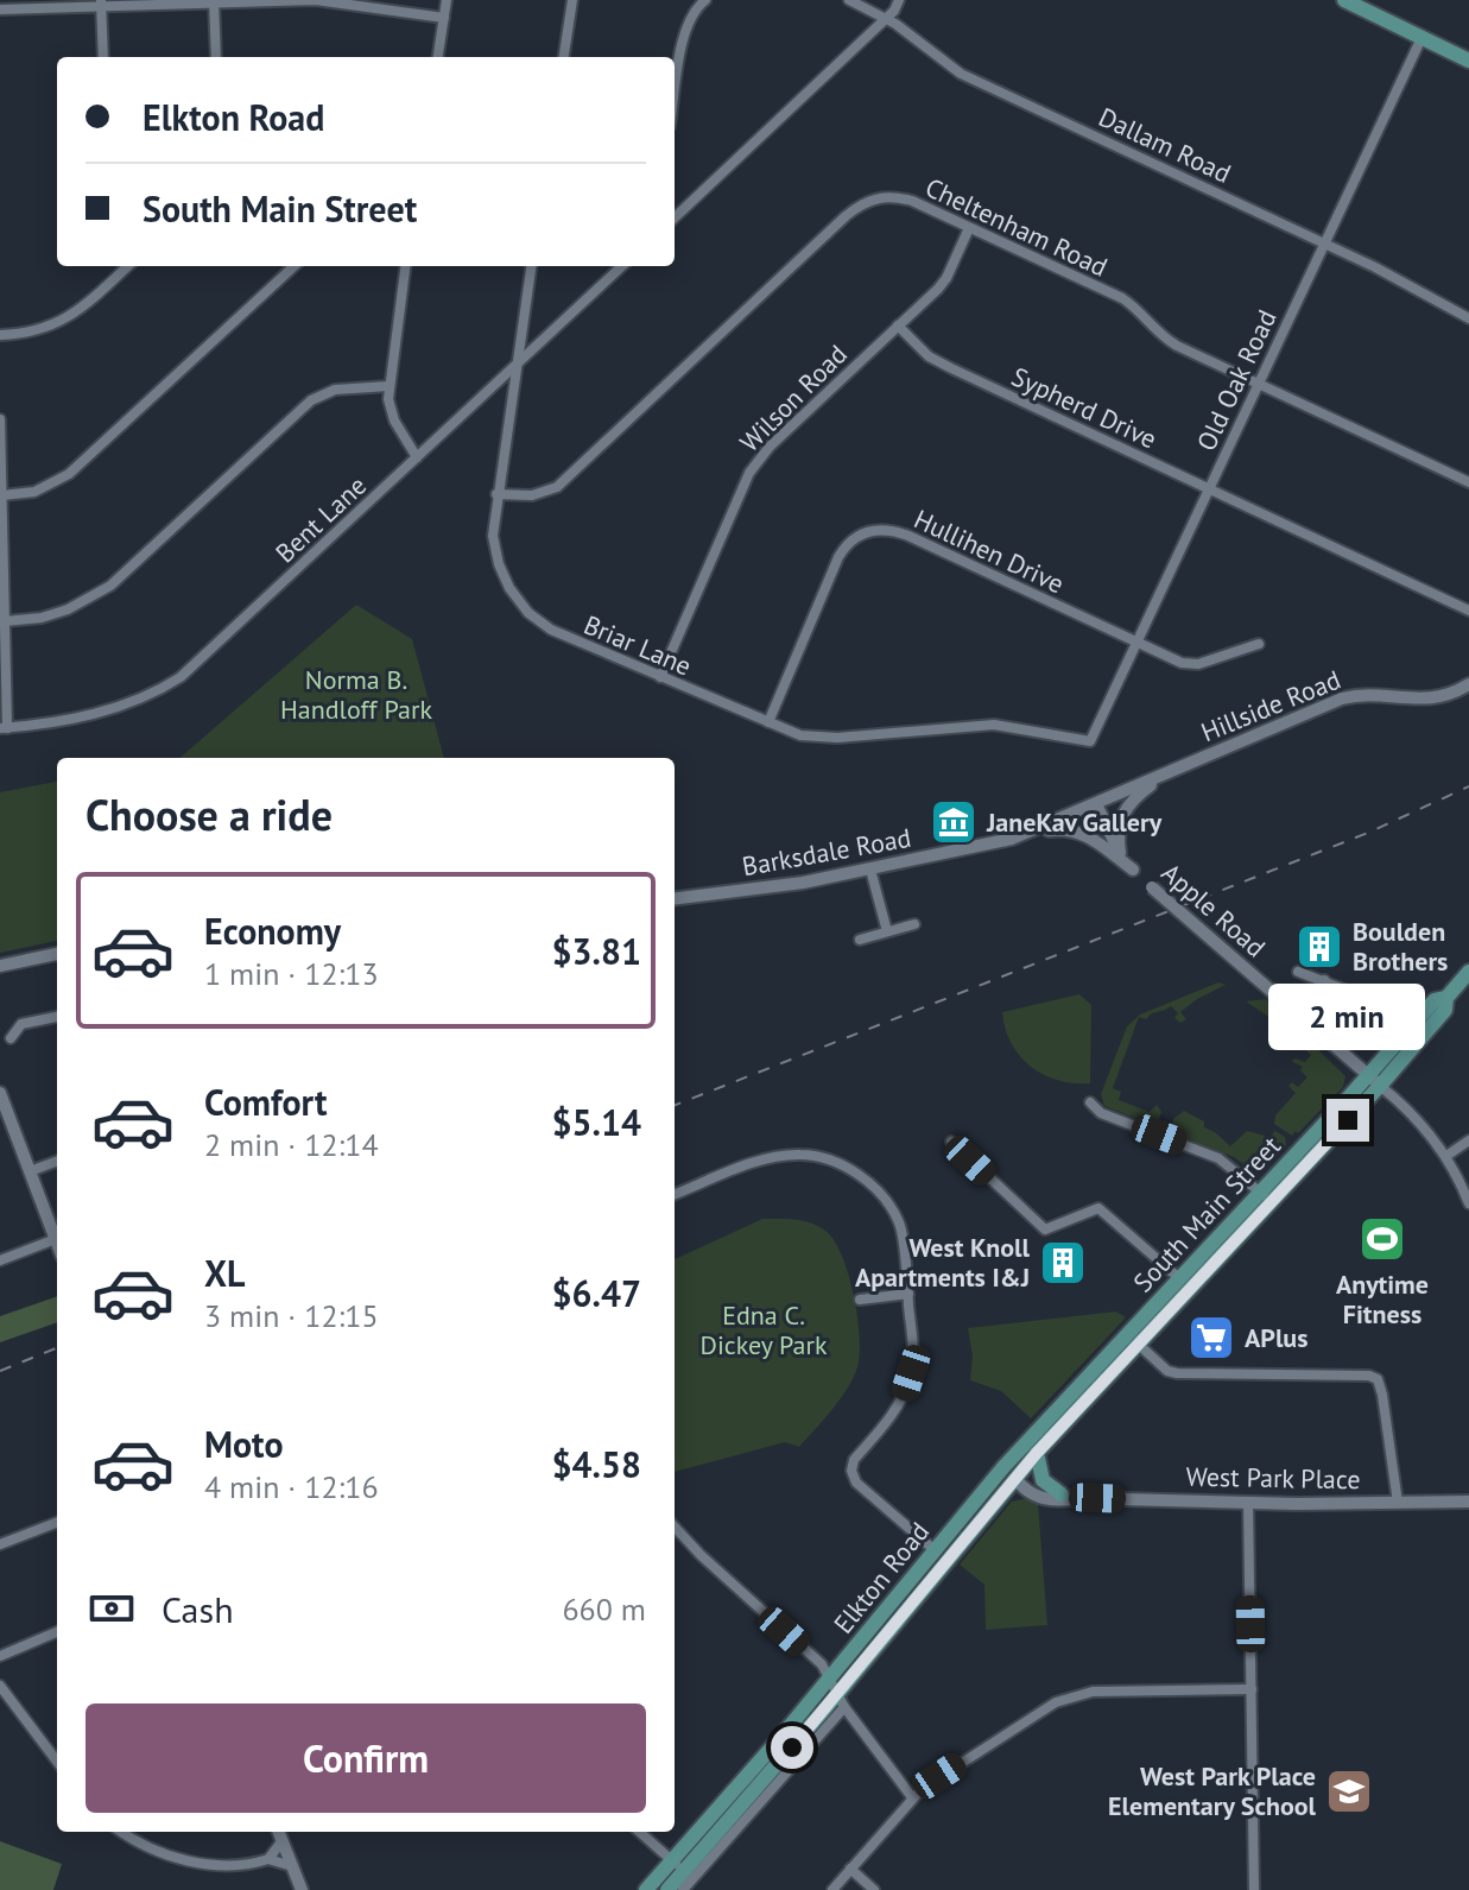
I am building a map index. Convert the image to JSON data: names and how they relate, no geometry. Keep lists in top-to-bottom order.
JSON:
{
  "streets": {
    "main road": ["South Main Street", "Elkton Road"],
    "street": [
      "Dallam Road",
      "Cheltenham Road",
      "Old Oak Road",
      "Wilson Road",
      "Sypherd Drive",
      "Bent Lane",
      "Hullihen Drive",
      "Briar Lane",
      "Hillside Road",
      "Barksdale Road",
      "Apple Road",
      "West Park Place"
    ]
  },
  "crossings": [
    ["Dallam Road", "Old Oak Road"],
    ["Cheltenham Road", "Old Oak Road"],
    ["Cheltenham Road", "Wilson Road"],
    ["Cheltenham Road", "Briar Lane"],
    ["Old Oak Road", "Sypherd Drive"],
    ["Old Oak Road", "Hullihen Drive"],
    ["Old Oak Road", "Briar Lane"],
    ["Wilson Road", "Sypherd Drive"],
    ["Wilson Road", "Briar Lane"],
    ["Bent Lane", "Briar Lane"],
    ["Hullihen Drive", "Briar Lane"],
    ["Hillside Road", "Barksdale Road"],
    ["Hillside Road", "Apple Road"],
    ["Barksdale Road", "Apple Road"],
    ["Apple Road", "South Main Street"],
    ["South Main Street", "West Park Place"],
    ["South Main Street", "Elkton Road"],
    ["West Park Place", "Elkton Road"]
  ],
  "parks": ["Norma B. Handloff Park", "Edna C. Dickey Park"],
  "places": {
    "museum": ["JaneKav Gallery"],
    "building": ["Boulden Brothers", "West Knoll Apartments I&J"],
    "sports": ["Anytime Fitness"],
    "supermarket": ["APlus"],
    "school or university": ["West Park Place Elementary School"]
  },
  "page": {
    "banner": ["Elkton Road", "South Main Street"],
    "heading": "Choose a ride",
    "list": [
      {
        "name": "Economy",
        "note": "1 min · 12:13",
        "value": "$3.81"
      },
      {
        "name": "Comfort",
        "note": "2 min · 12:14",
        "value": "$5.14"
      },
      {
        "name": "XL",
        "note": "3 min · 12:15",
        "value": "$6.47"
      },
      {
        "name": "Moto",
        "note": "4 min · 12:16",
        "value": "$4.58"
      }
    ],
    "bubble": "2 min",
    "pay": ["Cash", "660 m"],
    "buttons": "Confirm"
  }
}
